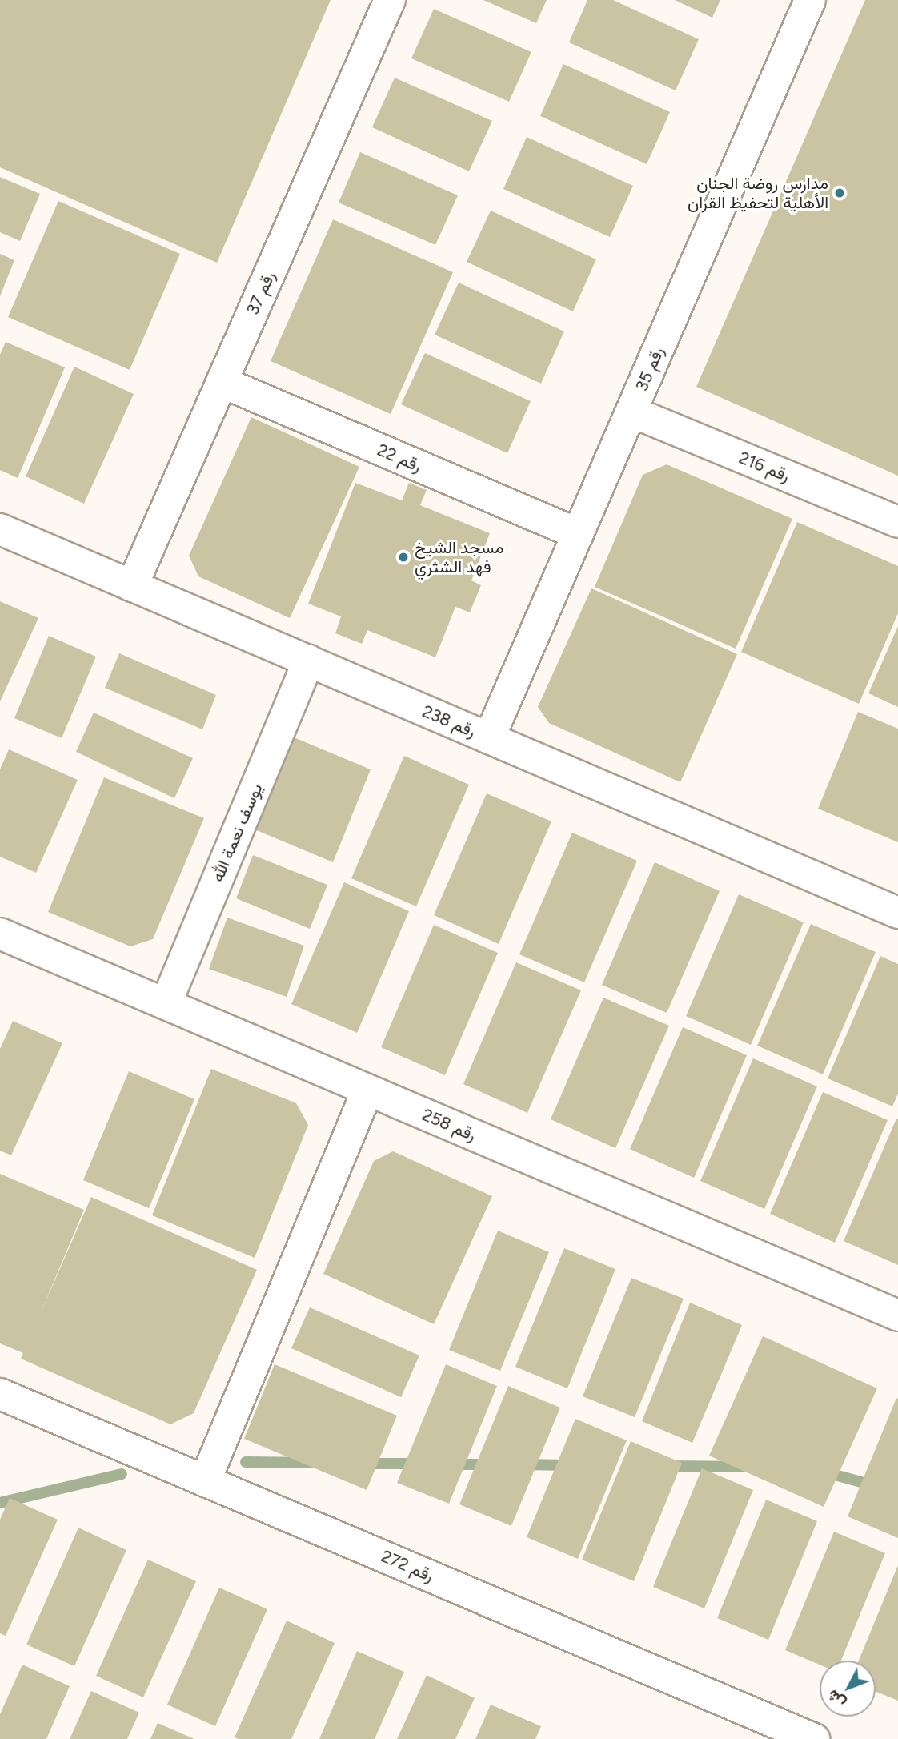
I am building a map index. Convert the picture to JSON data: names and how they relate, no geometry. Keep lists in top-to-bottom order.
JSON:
{
  "streets": {
    "street": [
      "رقم 37",
      "رقم 35",
      "رقم 22",
      "رقم 216",
      "رقم 238",
      "يوسف نعمة الله",
      "رقم 258",
      "رقم 272"
    ]
  },
  "crossings": [
    ["رقم 37", "رقم 22"],
    ["رقم 37", "رقم 238"],
    ["رقم 35", "رقم 22"],
    ["رقم 35", "رقم 216"],
    ["رقم 35", "رقم 238"],
    ["رقم 238", "يوسف نعمة الله"],
    ["يوسف نعمة الله", "رقم 258"]
  ],
  "places": ["مدارس روضة الجنان الأهلية لتحفيظ القران", "مسجد الشيخ فهد الشثري"],
  "north": "bottom left"
}
